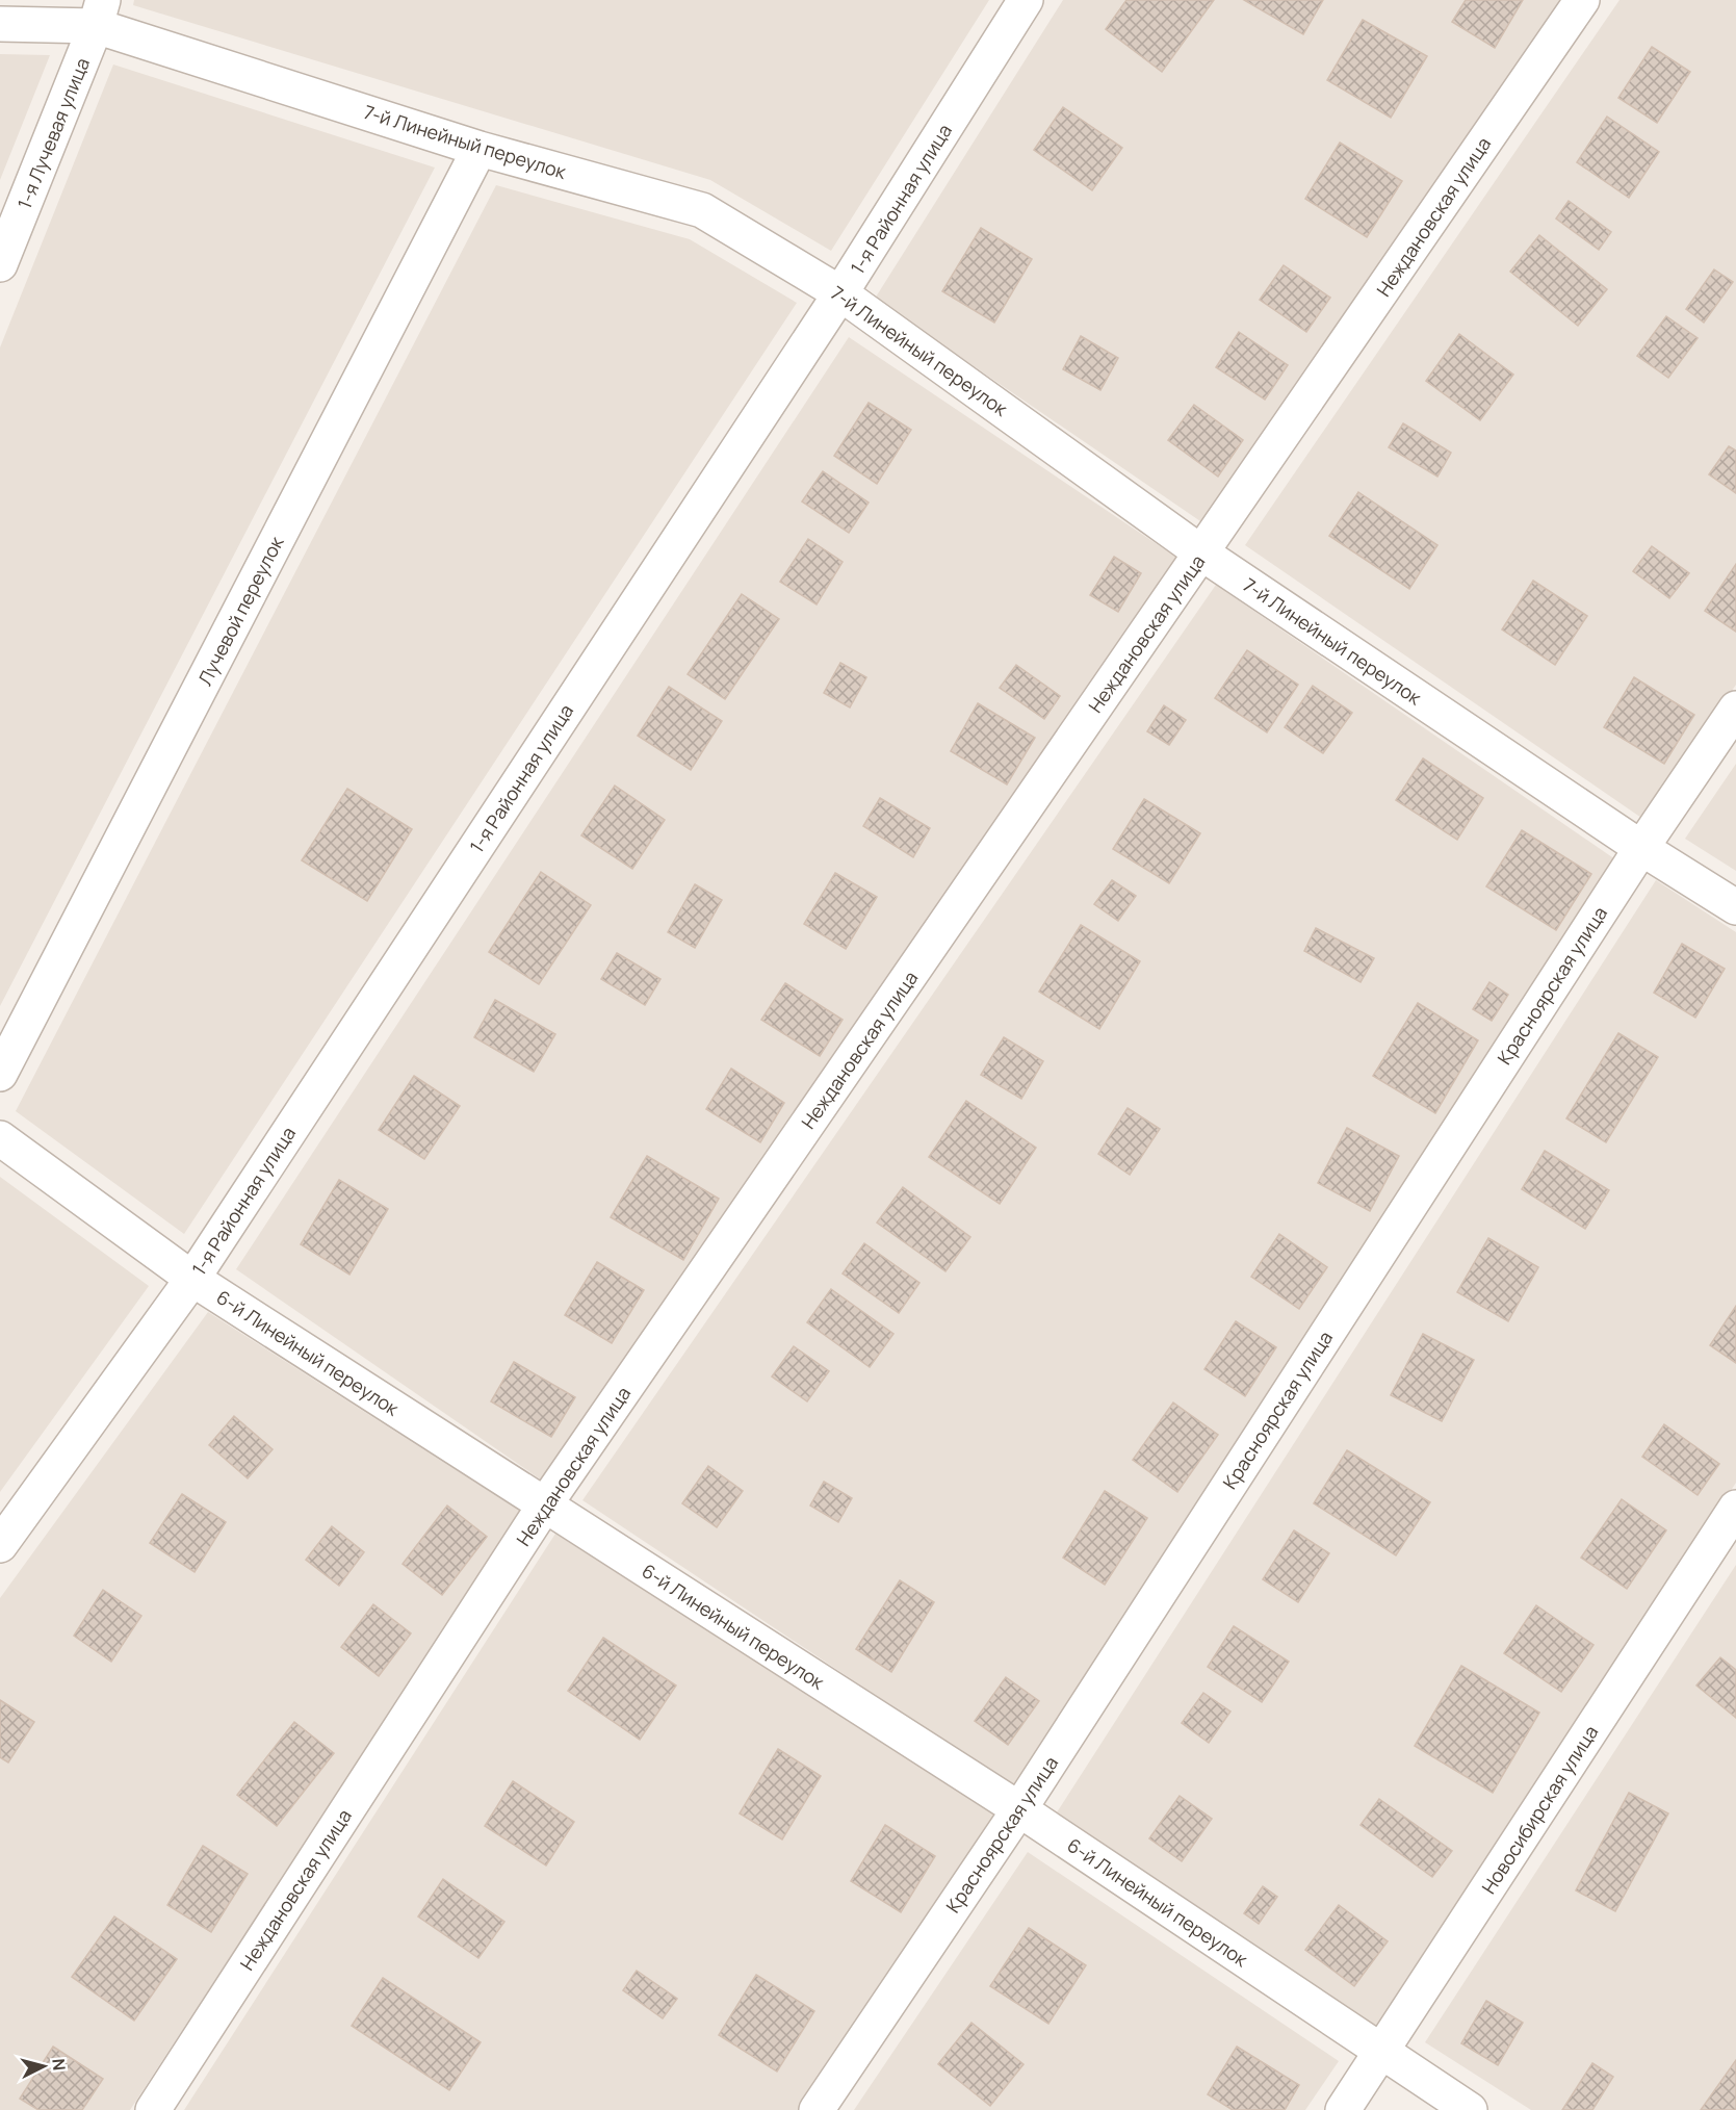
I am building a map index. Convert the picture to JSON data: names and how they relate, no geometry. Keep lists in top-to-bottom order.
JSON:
{
  "streets": {
    "street": [
      "1-я Лучевая улица",
      "7-й Линейный переулок",
      "1-я Районная улица",
      "Неждановская улица",
      "Лучевой переулок",
      "Красноярская улица",
      "6-й Линейный переулок",
      "Новосибирская улица"
    ]
  },
  "crossings": [
    ["1-я Лучевая улица", "7-й Линейный переулок"],
    ["7-й Линейный переулок", "1-я Районная улица"],
    ["7-й Линейный переулок", "Неждановская улица"],
    ["7-й Линейный переулок", "Лучевой переулок"],
    ["7-й Линейный переулок", "Красноярская улица"],
    ["1-я Районная улица", "6-й Линейный переулок"],
    ["Неждановская улица", "6-й Линейный переулок"],
    ["Красноярская улица", "6-й Линейный переулок"],
    ["6-й Линейный переулок", "Новосибирская улица"]
  ],
  "north": "right"
}
